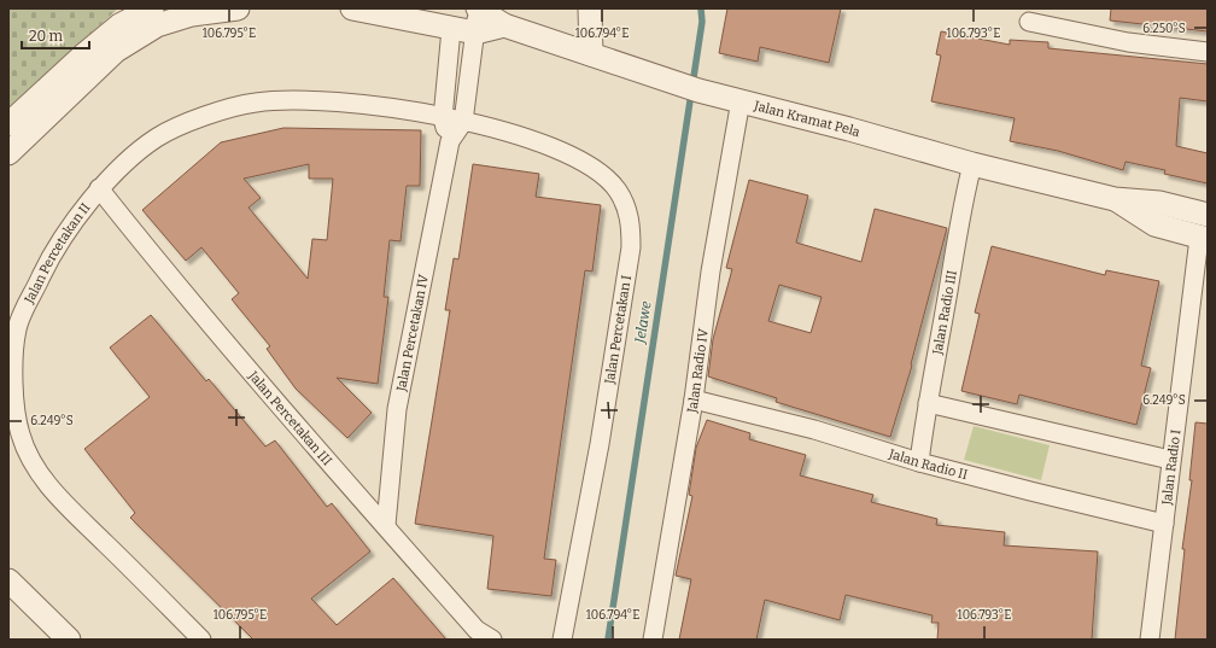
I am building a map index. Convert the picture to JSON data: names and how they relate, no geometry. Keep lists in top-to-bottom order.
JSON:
{
  "streets": {
    "street": [
      "Jalan Kramat Pela",
      "Jalan Percetakan II",
      "Jalan Radio III",
      "Jalan Percetakan I",
      "Jalan Percetakan IV",
      "Jalan Radio IV",
      "Jalan Percetakan III",
      "Jalan Radio II",
      "Jalan Radio I"
    ]
  },
  "crossings": [
    ["Jalan Kramat Pela", "Jalan Radio III"],
    ["Jalan Kramat Pela", "Jalan Percetakan IV"],
    ["Jalan Kramat Pela", "Jalan Radio IV"],
    ["Jalan Kramat Pela", "Jalan Radio I"],
    ["Jalan Percetakan II", "Jalan Percetakan I"],
    ["Jalan Percetakan II", "Jalan Percetakan IV"],
    ["Jalan Percetakan II", "Jalan Percetakan III"],
    ["Jalan Radio III", "Jalan Radio II"],
    ["Jalan Percetakan I", "Jalan Percetakan IV"],
    ["Jalan Percetakan IV", "Jalan Percetakan III"],
    ["Jalan Radio IV", "Jalan Radio II"],
    ["Jalan Radio II", "Jalan Radio I"]
  ],
  "water": ["Jelawe"],
  "scale_bar": "20 m",
  "coordinates": [
    "6.250°S",
    "106.795°E",
    "106.794°E",
    "106.793°E",
    "6.249°S"
  ]
}
